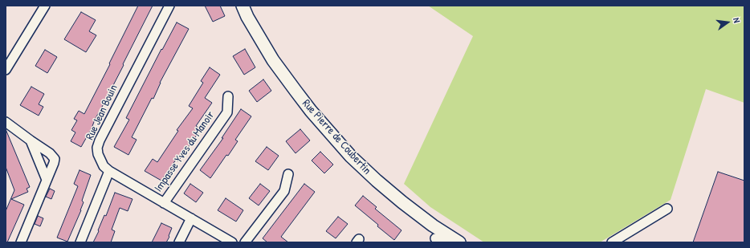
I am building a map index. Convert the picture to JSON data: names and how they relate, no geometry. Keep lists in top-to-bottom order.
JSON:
{
  "streets": {
    "main road": ["Rue Pierre de Coubertin"],
    "street": ["Rue Jean Bouin", "Impasse Yves du Manoir"]
  },
  "crossings": [
    ["Rue Jean Bouin", "Impasse Yves du Manoir"]
  ],
  "north": "right"
}
